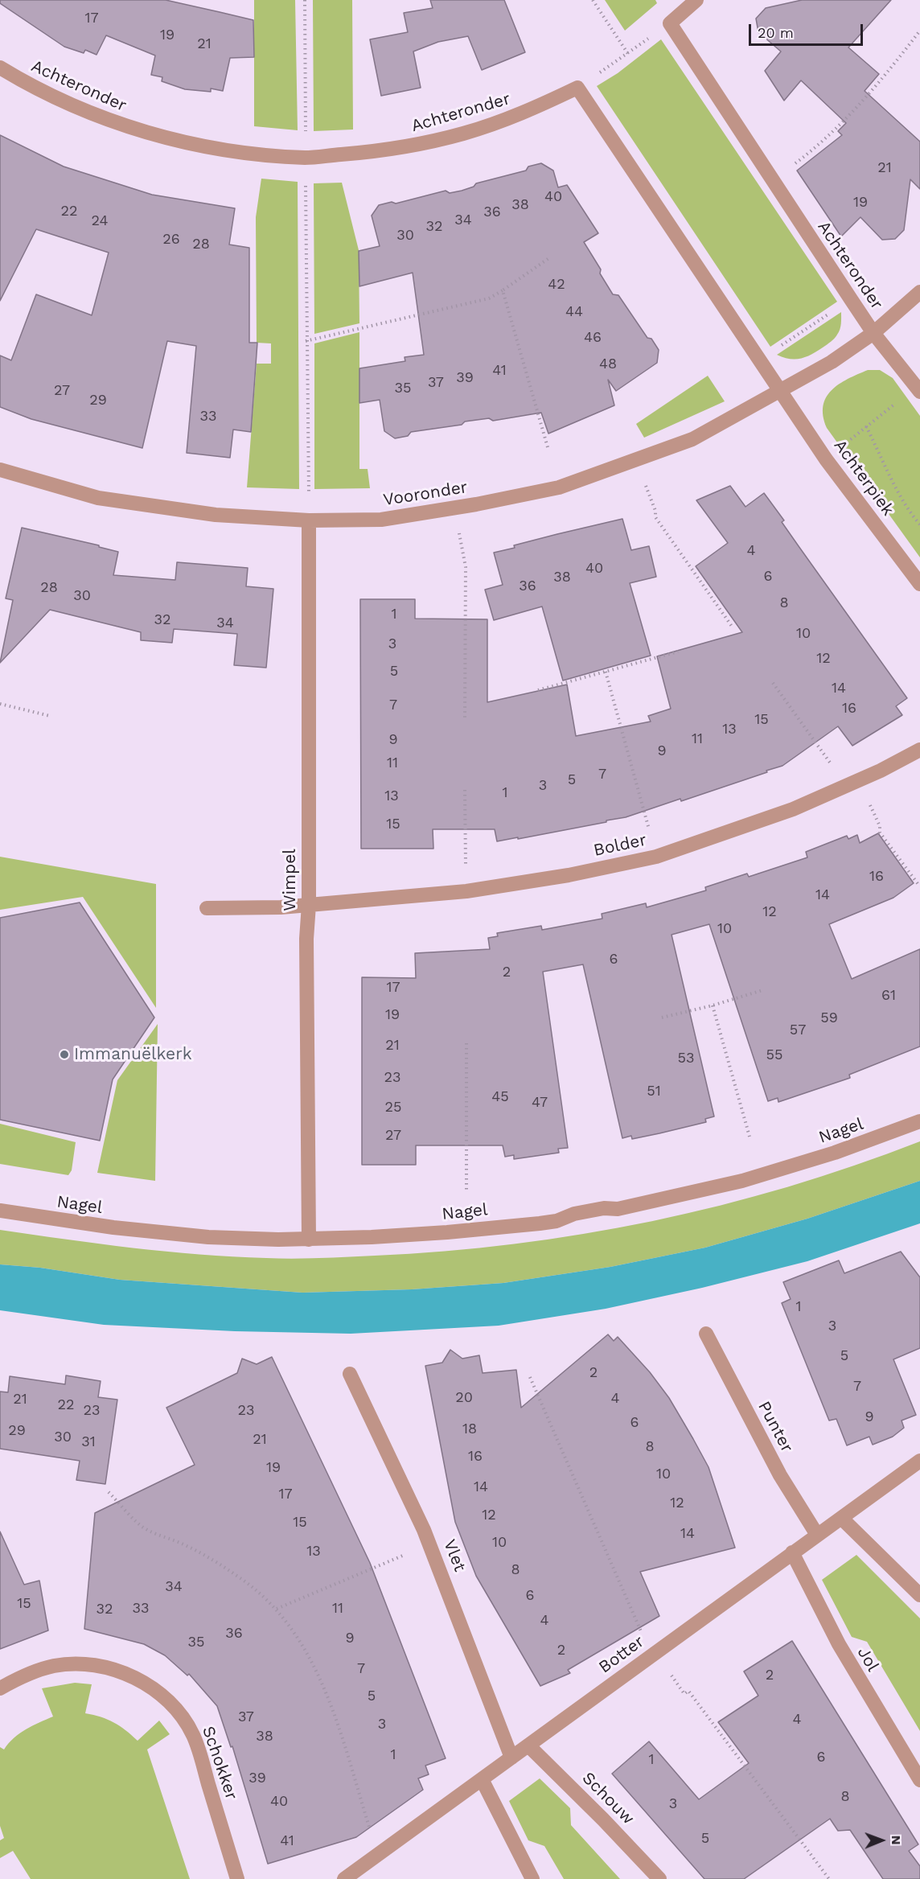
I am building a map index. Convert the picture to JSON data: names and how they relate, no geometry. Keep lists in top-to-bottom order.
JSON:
{
  "streets": {
    "street": [
      "Achteronder",
      "Achterpiek",
      "Vooronder",
      "Bolder",
      "Wimpel",
      "Nagel",
      "Punter",
      "Vlet",
      "Botter",
      "Jol",
      "Schokker",
      "Schouw"
    ]
  },
  "crossings": [
    ["Achteronder", "Vooronder"],
    ["Achterpiek", "Vooronder"],
    ["Vooronder", "Wimpel"],
    ["Bolder", "Wimpel"],
    ["Wimpel", "Nagel"],
    ["Punter", "Botter"],
    ["Vlet", "Botter"],
    ["Botter", "Jol"],
    ["Botter", "Schouw"]
  ],
  "places": ["Immanuëlkerk"],
  "house_numbers": [
    "17",
    "19",
    "21",
    "21",
    "40",
    "19",
    "38",
    "22",
    "36",
    "34",
    "24",
    "32",
    "30",
    "26",
    "28",
    "42",
    "44",
    "46",
    "48",
    "41",
    "39",
    "37",
    "35",
    "27",
    "29",
    "33",
    "4",
    "40",
    "6",
    "38",
    "36",
    "28",
    "30",
    "8",
    "1",
    "32",
    "34",
    "10",
    "3",
    "12",
    "5",
    "14",
    "7",
    "16",
    "15",
    "13",
    "11",
    "9",
    "9",
    "11",
    "7",
    "5",
    "3",
    "1",
    "13",
    "15",
    "16",
    "14",
    "12",
    "10",
    "6",
    "2",
    "17",
    "61",
    "19",
    "59",
    "57",
    "21",
    "55",
    "53",
    "23",
    "51",
    "45",
    "47",
    "25",
    "27",
    "1",
    "3",
    "5",
    "2",
    "7",
    "20",
    "4",
    "21",
    "22",
    "23",
    "23",
    "9",
    "6",
    "18",
    "29",
    "30",
    "21",
    "31",
    "8",
    "16",
    "19",
    "10",
    "14",
    "17",
    "12",
    "12",
    "15",
    "14",
    "10",
    "13",
    "8",
    "34",
    "6",
    "15",
    "33",
    "11",
    "32",
    "4",
    "36",
    "9",
    "35",
    "2",
    "7",
    "2",
    "5",
    "37",
    "4",
    "3",
    "38",
    "1",
    "6",
    "1",
    "39",
    "8",
    "40",
    "3",
    "5",
    "41"
  ],
  "scale_bar": "20 m",
  "north": "right"
}
